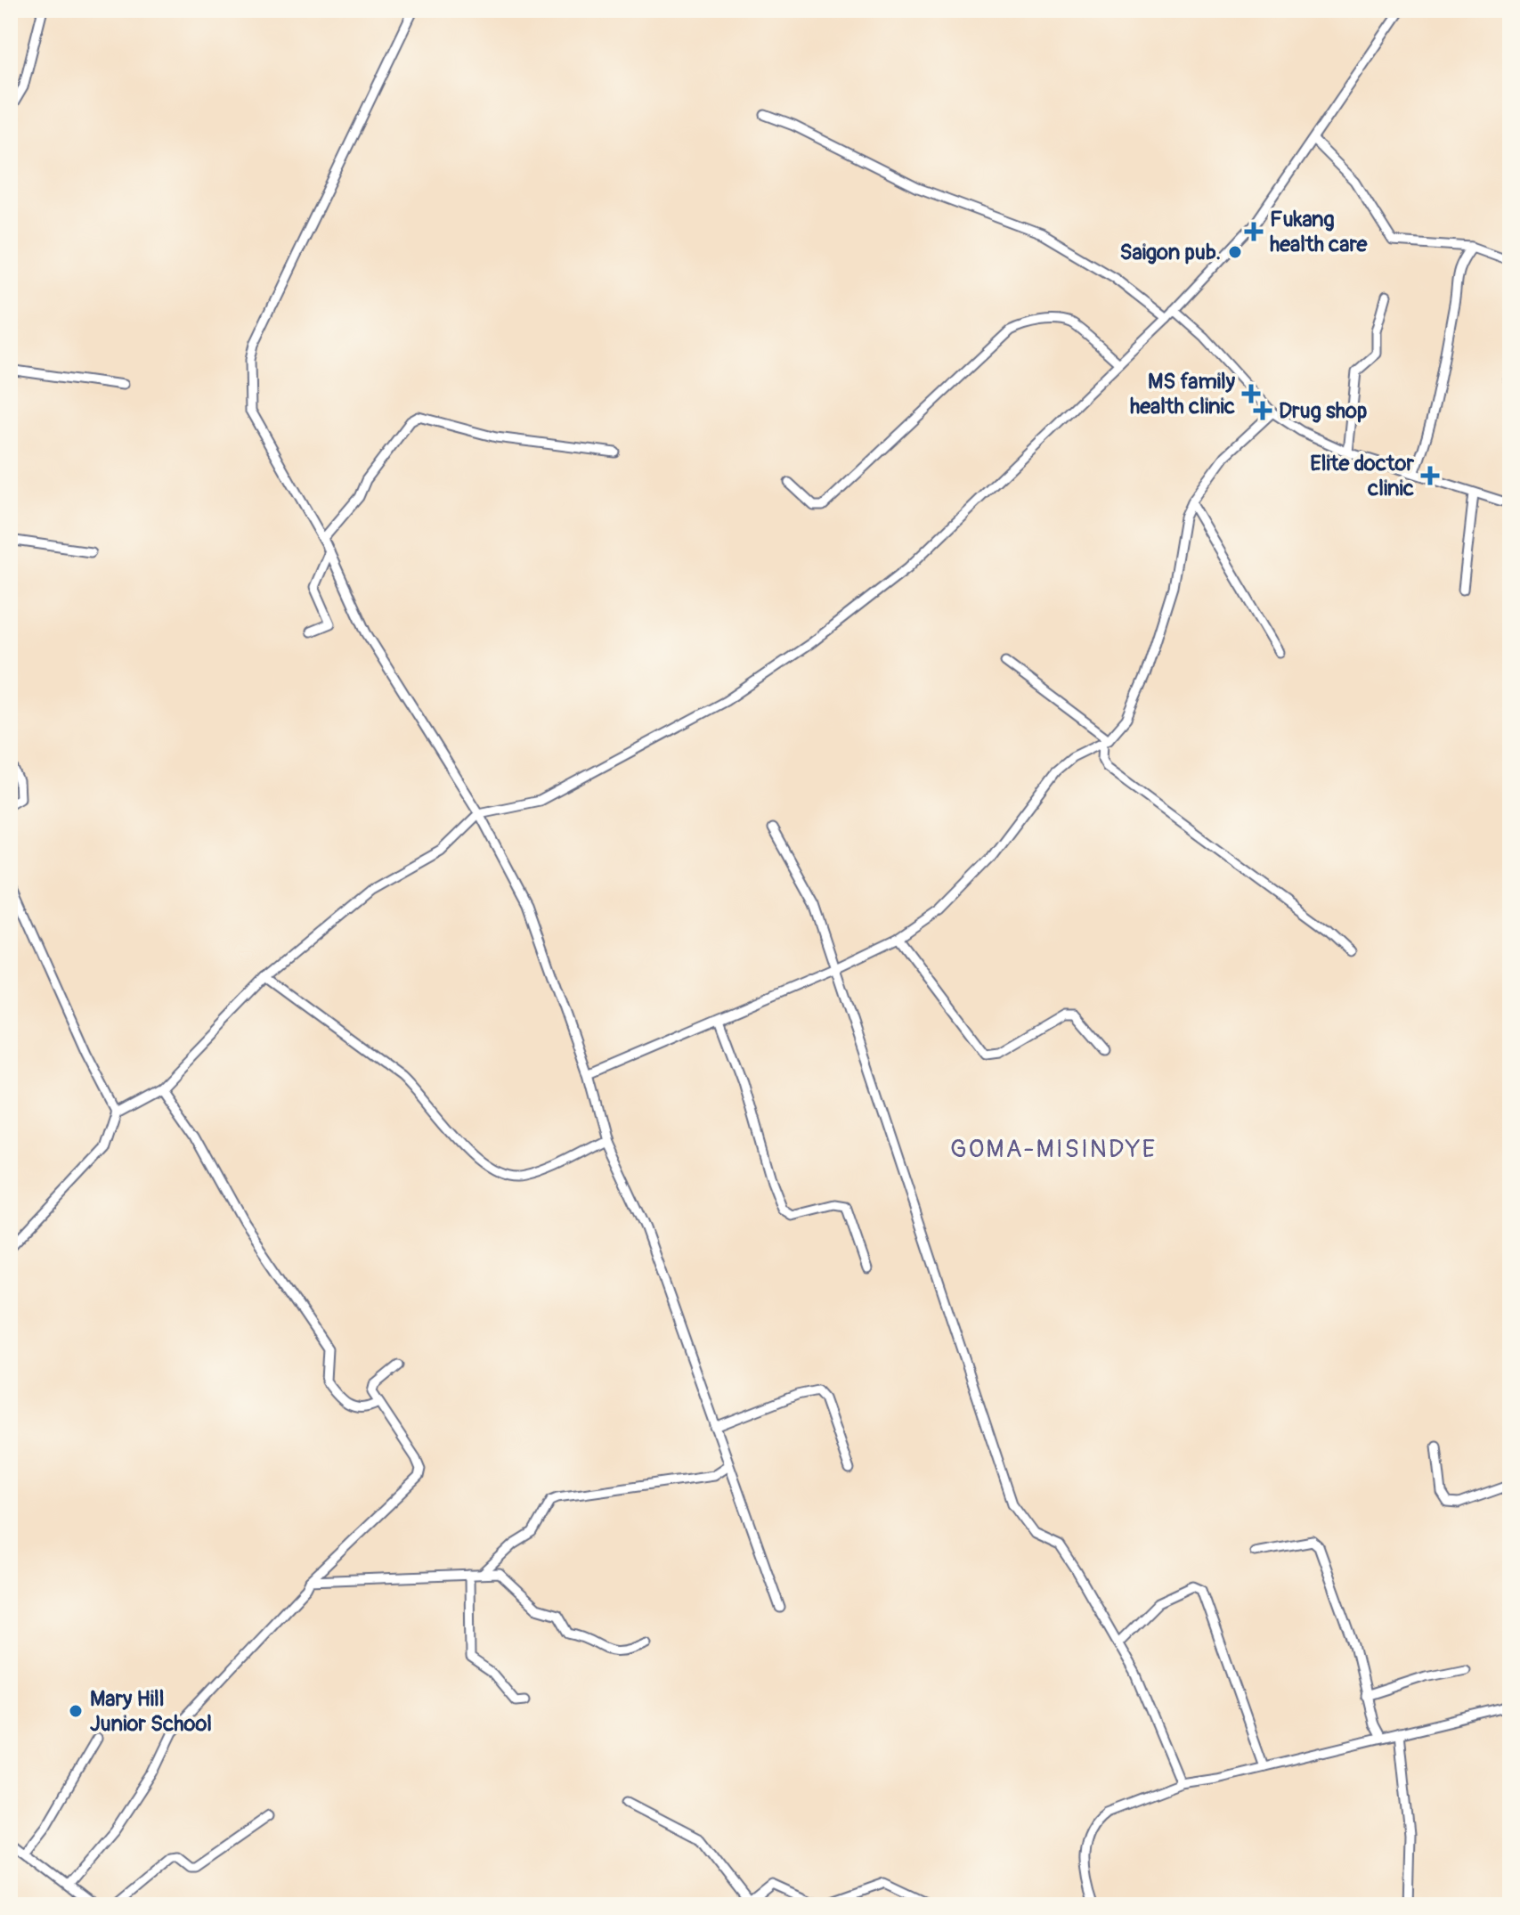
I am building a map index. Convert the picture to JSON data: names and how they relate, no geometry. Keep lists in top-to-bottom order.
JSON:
{
  "districts": ["GOMA-MISINDYE"],
  "places": {
    "health": [
      "Fukang health care",
      "MS family health clinic",
      "Drug shop",
      "Elite doctor clinic"
    ],
    "other": ["Saigon pub.", "Mary Hill Junior School"]
  }
}
